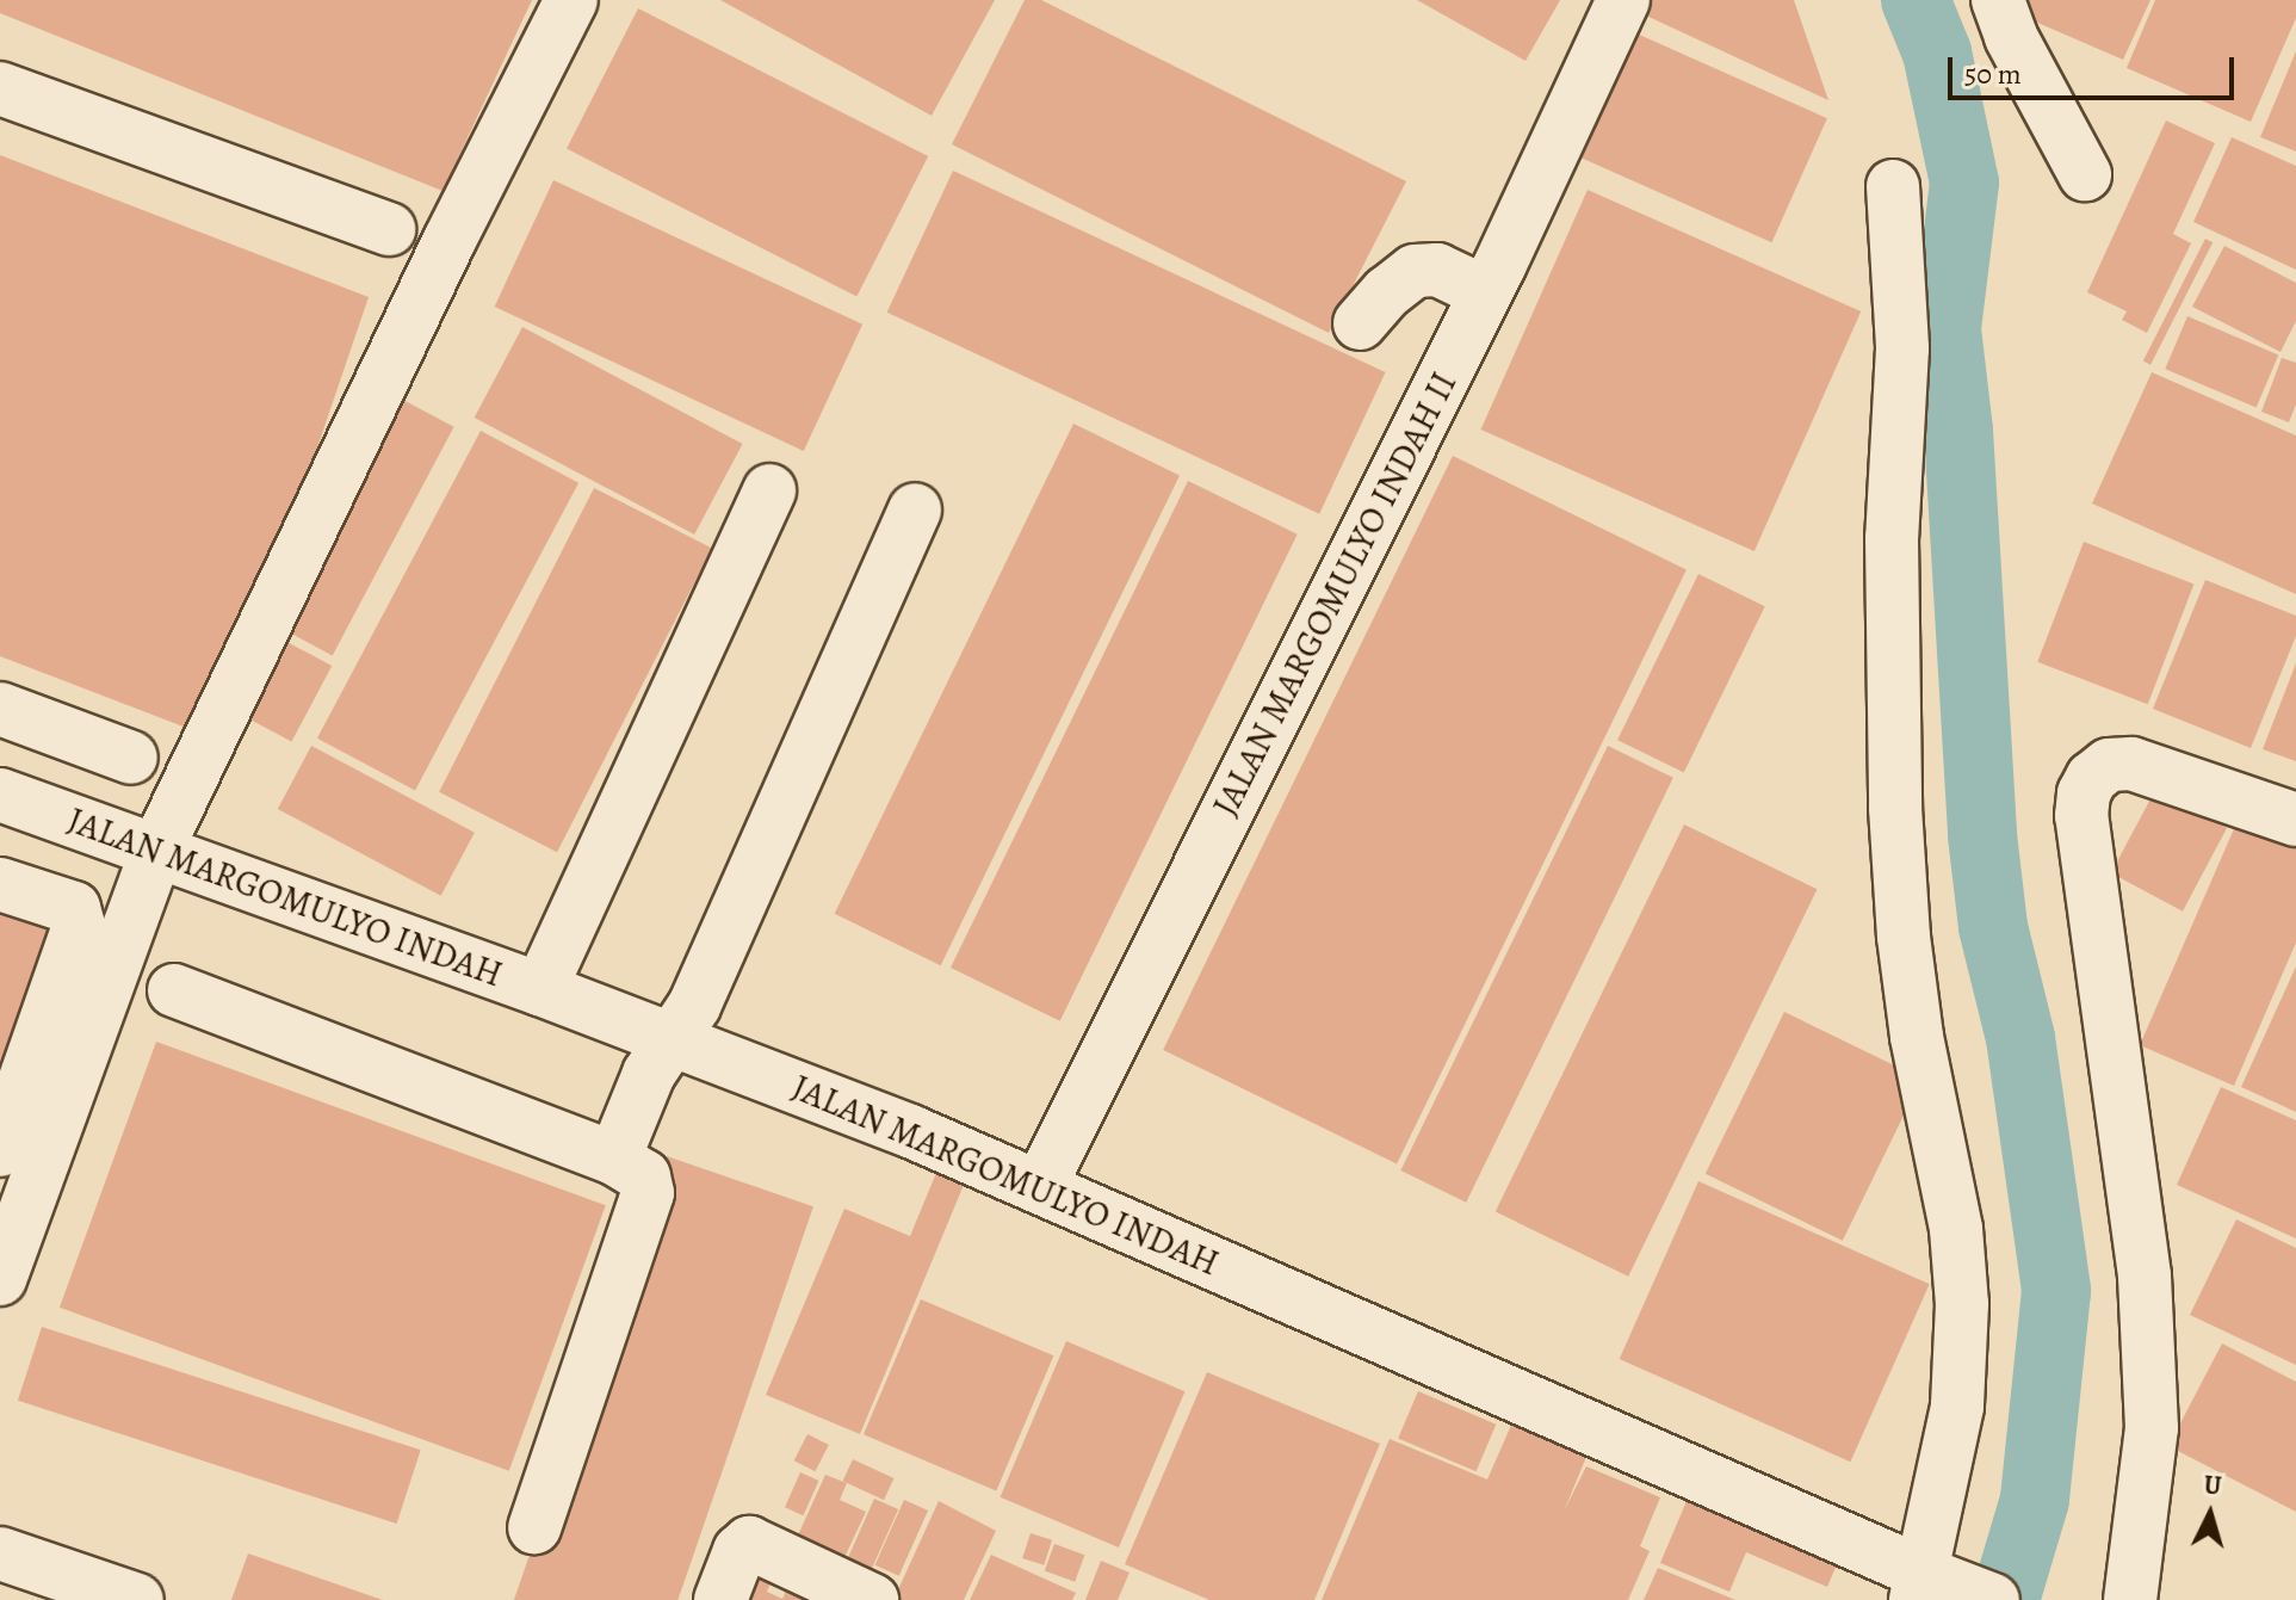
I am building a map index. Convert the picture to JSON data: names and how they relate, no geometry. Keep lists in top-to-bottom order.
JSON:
{
  "streets": {
    "street": ["JALAN MARGOMULYO INDAH II", "JALAN MARGOMULYO INDAH"]
  },
  "crossings": [
    ["JALAN MARGOMULYO INDAH II", "JALAN MARGOMULYO INDAH"]
  ],
  "scale_bar": "50 m",
  "north": "top"
}
